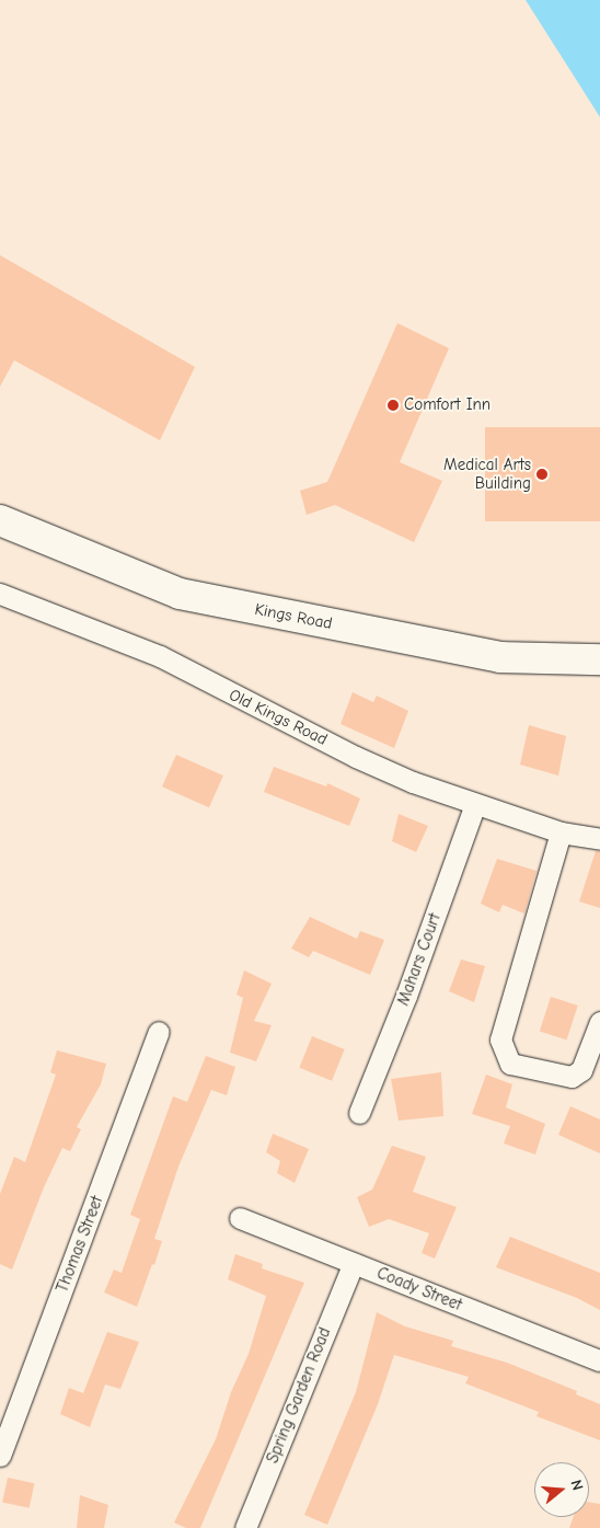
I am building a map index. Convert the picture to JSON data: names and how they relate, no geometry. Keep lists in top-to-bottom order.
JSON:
{
  "streets": {
    "main road": ["Kings Road"],
    "street": [
      "Old Kings Road",
      "Mahars Court",
      "Thomas Street",
      "Coady Street",
      "Spring Garden Road"
    ]
  },
  "crossings": [
    ["Old Kings Road", "Mahars Court"],
    ["Coady Street", "Spring Garden Road"]
  ],
  "places": ["Comfort Inn", "Medical Arts Building"],
  "north": "right"
}
